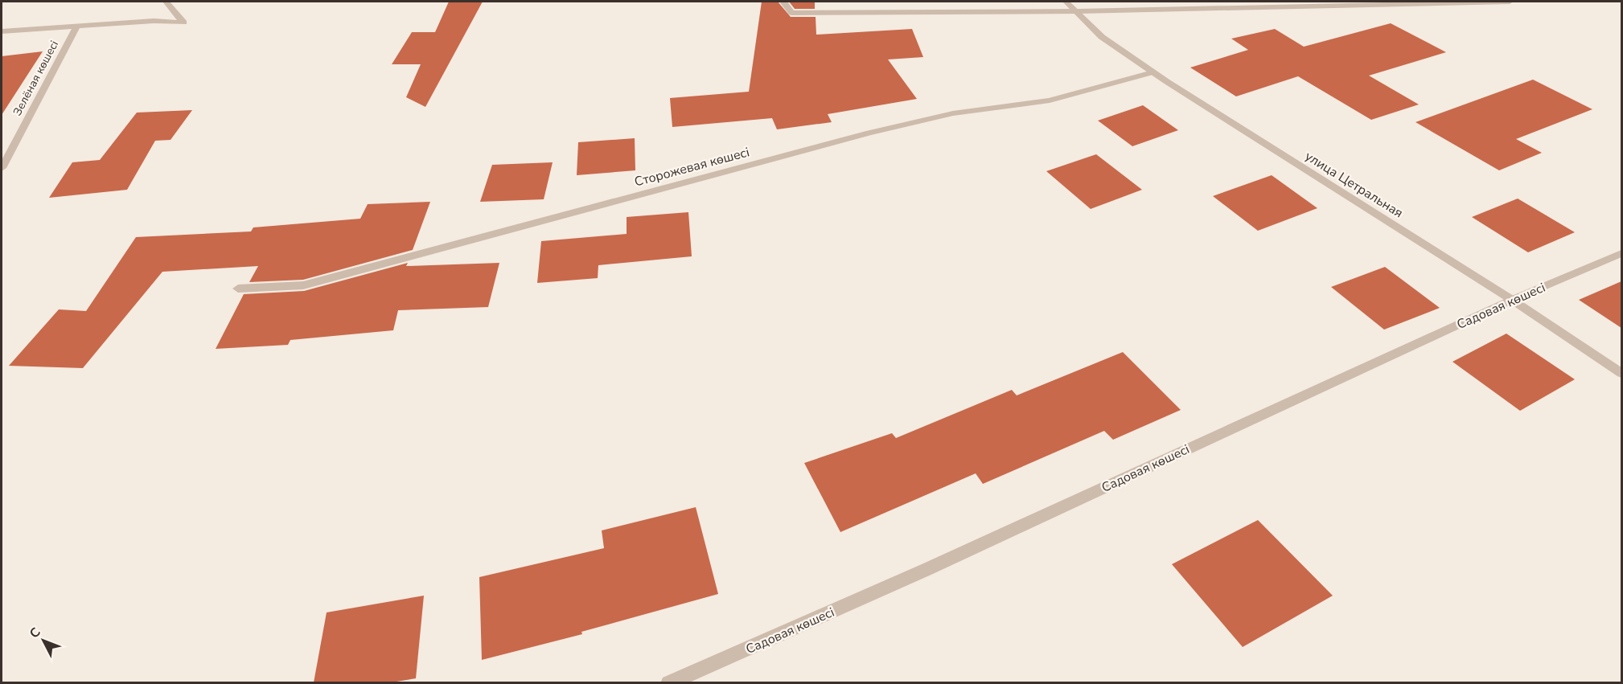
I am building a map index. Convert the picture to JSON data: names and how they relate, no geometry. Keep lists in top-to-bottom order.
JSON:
{
  "streets": {
    "street": [
      "Зелёная көшесі",
      "Сторожевая көшесі",
      "улица Цетральная",
      "Садовая көшесі"
    ]
  },
  "crossings": [
    ["Сторожевая көшесі", "улица Цетральная"],
    ["улица Цетральная", "Садовая көшесі"]
  ],
  "north": "top left"
}
